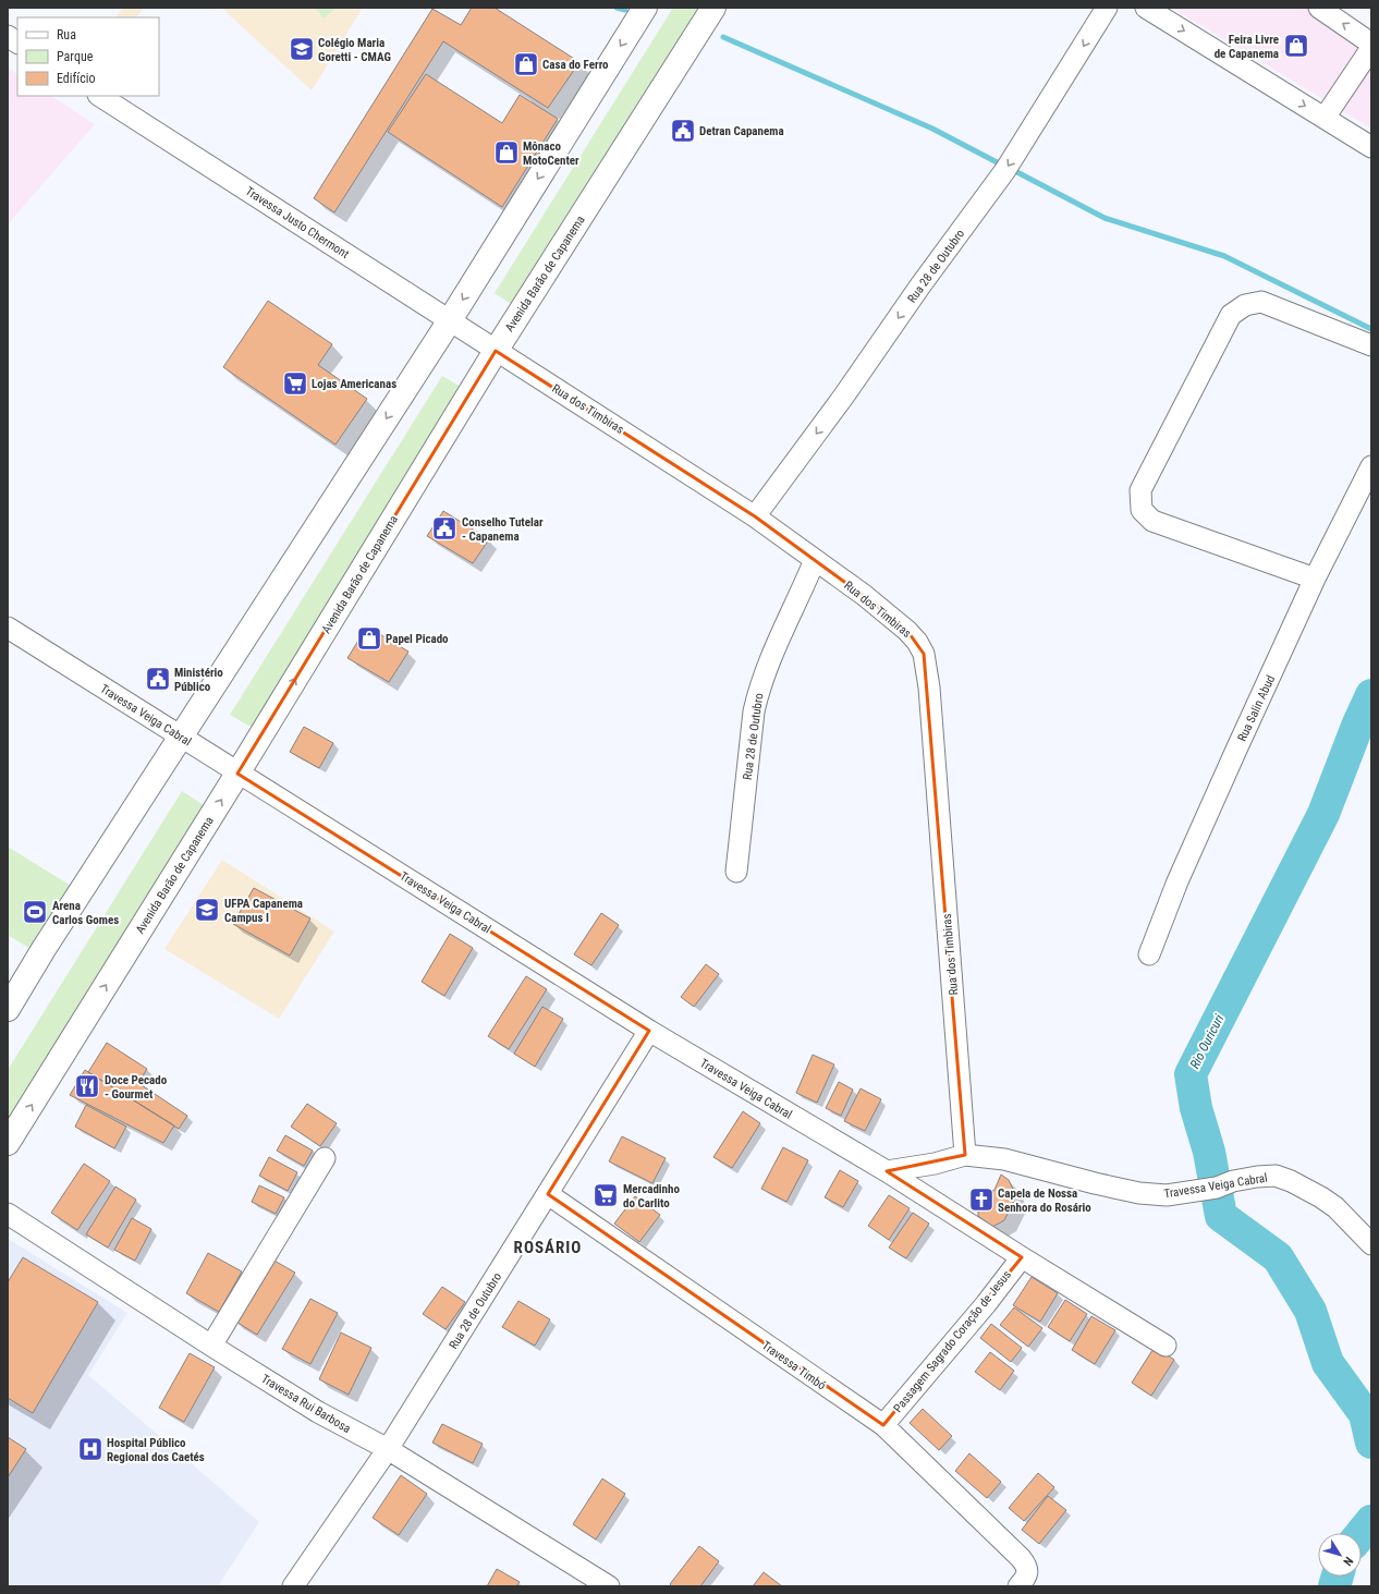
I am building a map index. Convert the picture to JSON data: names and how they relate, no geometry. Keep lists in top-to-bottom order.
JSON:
{
  "streets": {
    "street": [
      "Travessa Justo Chermont",
      "Rua 28 de Outubro",
      "Avenida Barão de Capanema",
      "Rua dos Timbiras",
      "Rua Salin Abud",
      "Travessa Veiga Cabral",
      "Passagem Sagrado Coração de Jesus",
      "Travessa Timbó",
      "Travessa Rui Barbosa"
    ]
  },
  "crossings": [
    ["Travessa Justo Chermont", "Avenida Barão de Capanema"],
    ["Travessa Justo Chermont", "Rua dos Timbiras"],
    ["Rua 28 de Outubro", "Rua dos Timbiras"],
    ["Rua 28 de Outubro", "Travessa Veiga Cabral"],
    ["Rua 28 de Outubro", "Travessa Timbó"],
    ["Rua 28 de Outubro", "Travessa Rui Barbosa"],
    ["Avenida Barão de Capanema", "Rua dos Timbiras"],
    ["Avenida Barão de Capanema", "Travessa Veiga Cabral"],
    ["Rua dos Timbiras", "Travessa Veiga Cabral"],
    ["Travessa Veiga Cabral", "Passagem Sagrado Coração de Jesus"],
    ["Passagem Sagrado Coração de Jesus", "Travessa Timbó"]
  ],
  "one_way": ["Rua 28 de Outubro"],
  "districts": ["ROSÁRIO"],
  "water": ["Rio Ouricuri"],
  "places": {
    "shop": [
      "Feira Livre de Capanema",
      "Casa do Ferro",
      "Mônaco MotoCenter",
      "Papel Picado"
    ],
    "school or university": ["Colégio Maria Goretti - CMAG", "UFPA Capanema Campus I"],
    "public building": ["Detran Capanema", "Conselho Tutelar - Capanema", "Ministério Público"],
    "supermarket": ["Lojas Americanas", "Mercadinho do Carlito"],
    "sports": ["Arena Carlos Gomes"],
    "restaurant": ["Doce Pecado - Gourmet"],
    "church": ["Capela de Nossa Senhora do Rosário"],
    "hospital": ["Hospital Público Regional dos Caetés"]
  },
  "legend": ["Rua", "Parque", "Edifício"],
  "north": "bottom right"
}
